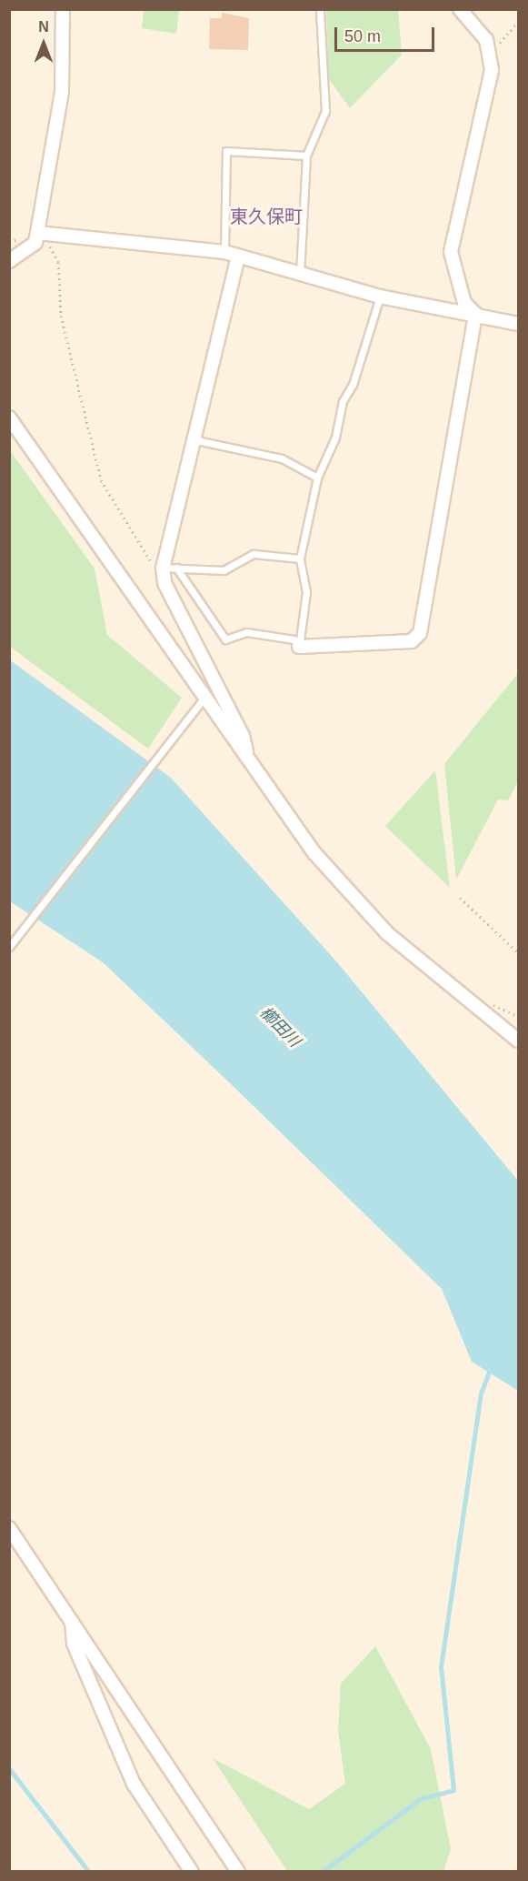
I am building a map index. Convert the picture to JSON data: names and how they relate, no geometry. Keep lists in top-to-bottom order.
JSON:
{
  "districts": ["東久保町"],
  "water": ["櫛田川"],
  "scale_bar": "50 m",
  "north": "top"
}
